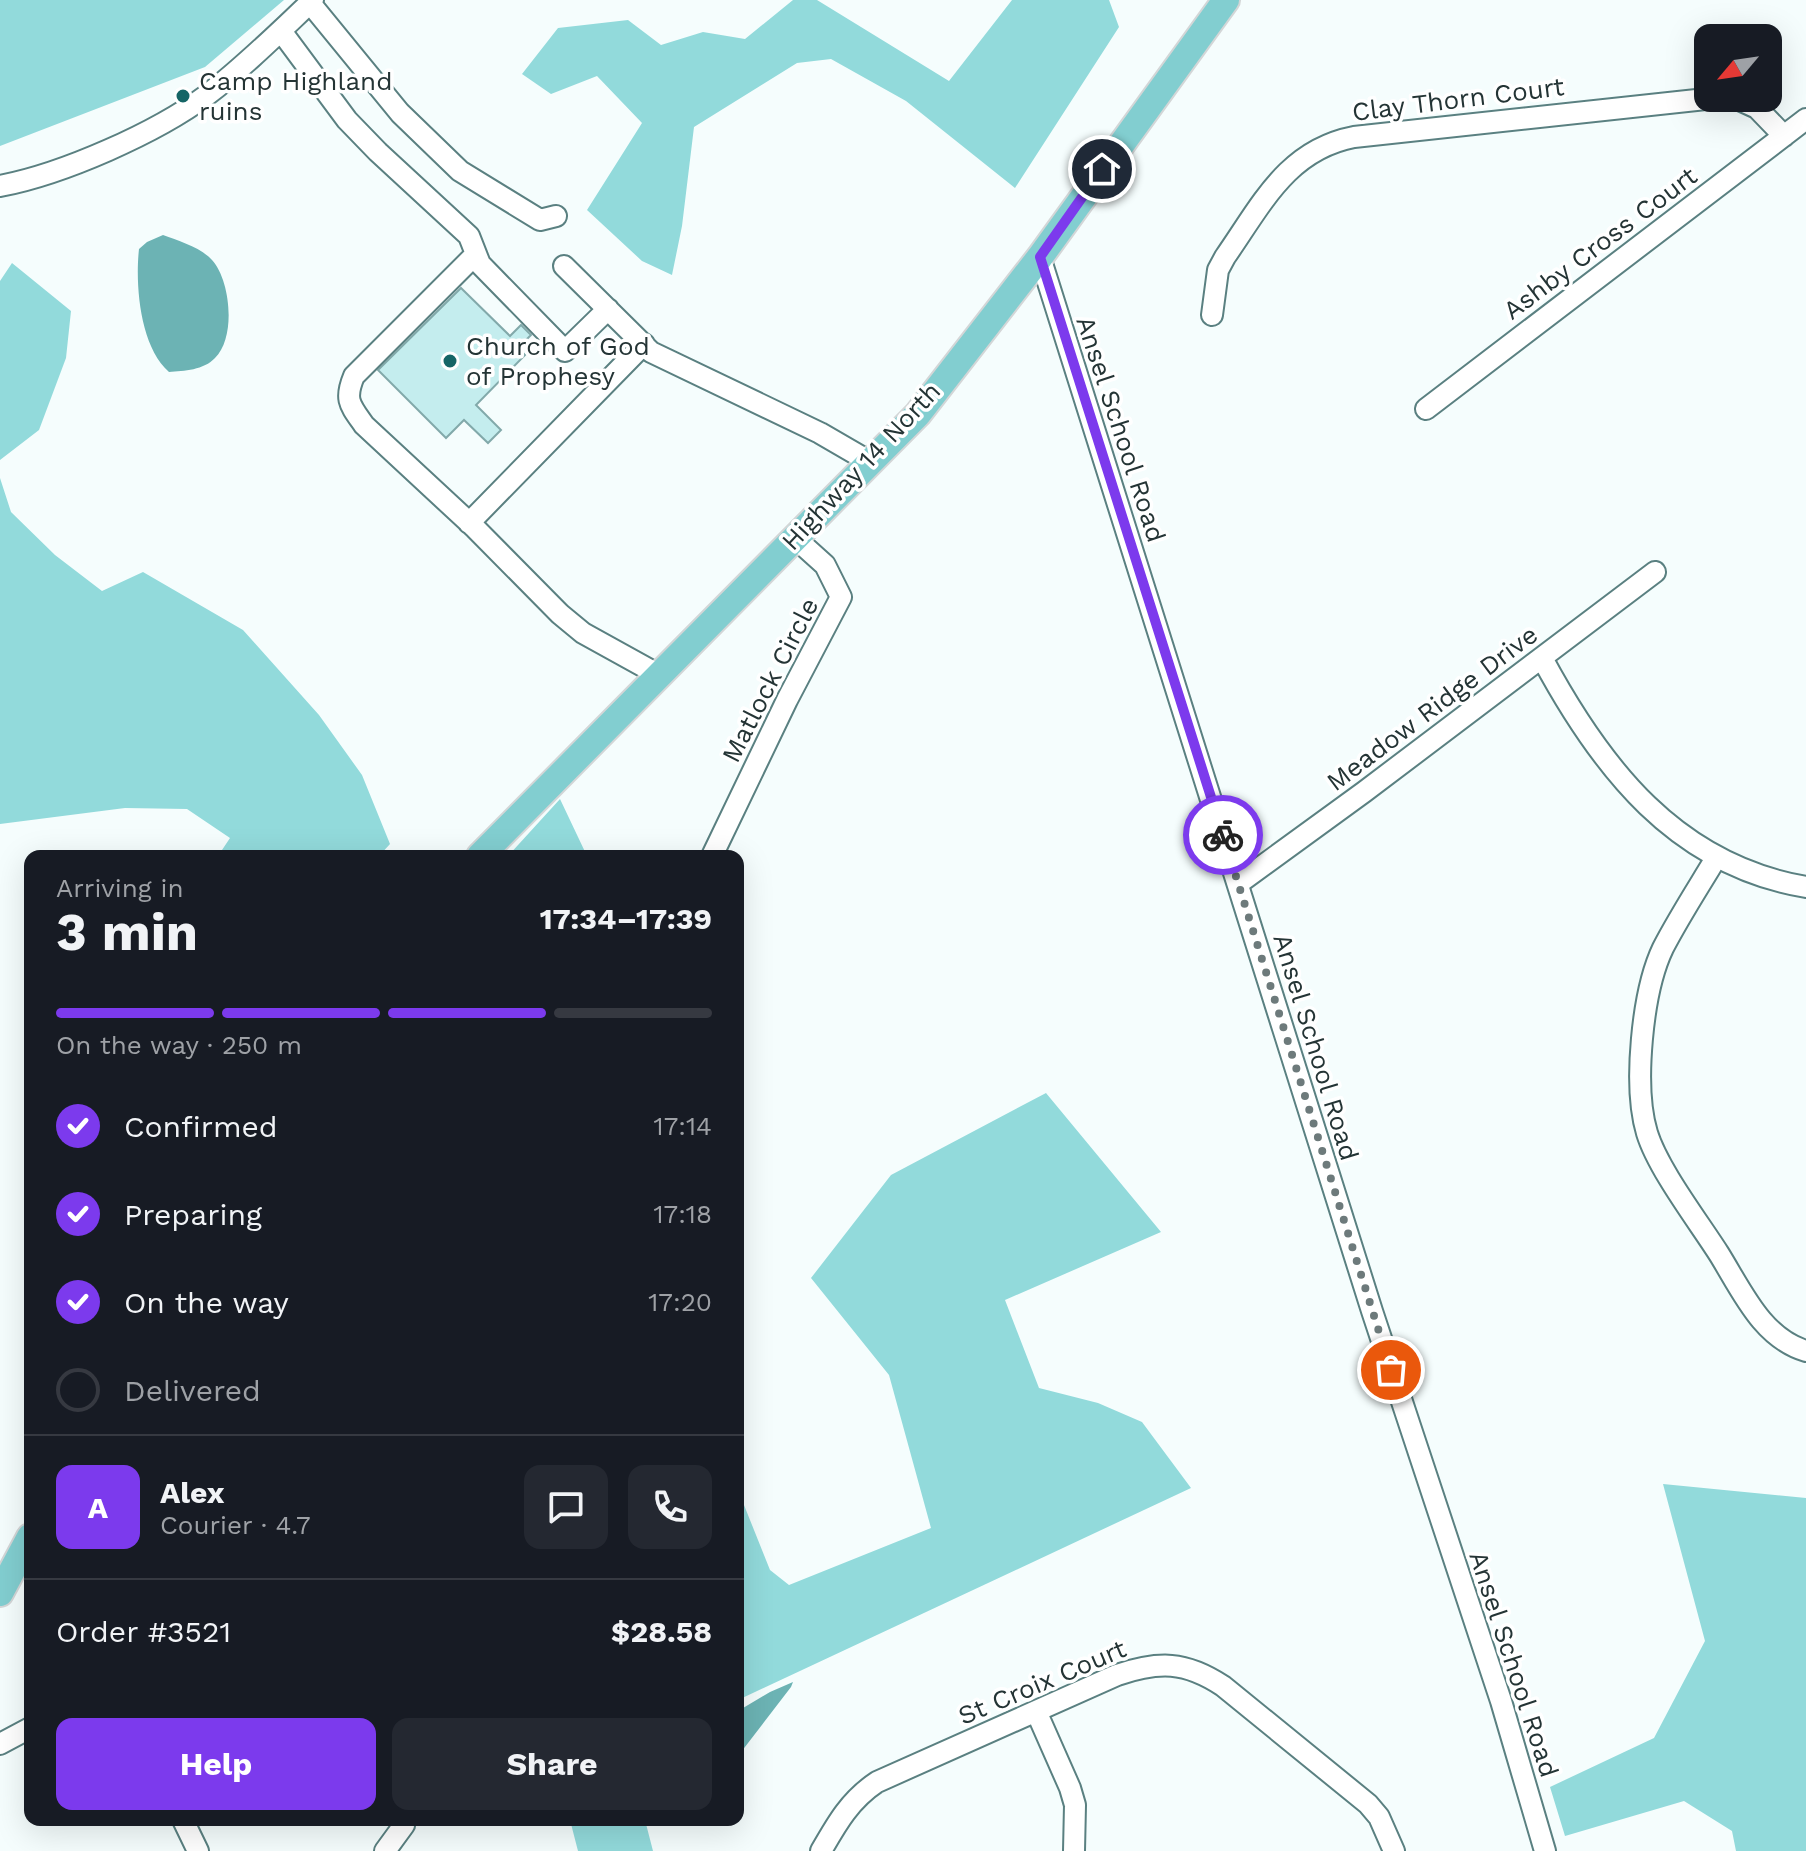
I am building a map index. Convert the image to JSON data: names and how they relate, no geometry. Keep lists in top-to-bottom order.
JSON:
{
  "streets": {
    "main road": ["Highway 14 North"],
    "street": [
      "Clay Thorn Court",
      "Ashby Cross Court",
      "Ansel School Road",
      "Matlock Circle",
      "Meadow Ridge Drive",
      "St Croix Court"
    ]
  },
  "crossings": [
    ["Ansel School Road", "Highway 14 North"],
    ["Ansel School Road", "Meadow Ridge Drive"],
    ["Highway 14 North", "Matlock Circle"]
  ],
  "places": ["Camp Highland ruins", "Church of God of Prophesy"],
  "north": "bottom left",
  "page": {
    "heading": ["3 min", "Arriving in", "17:34–17:39"],
    "panel": [
      "Alex",
      "Courier · 4.7",
      "Order #3521",
      "$28.58"
    ],
    "bar": "On the way · 250 m",
    "list": [
      ["Confirmed", "17:14"],
      ["Preparing", "17:18"],
      ["On the way", "17:20"],
      "Delivered"
    ],
    "round": "A",
    "buttons": ["Help", "Share"]
  }
}
